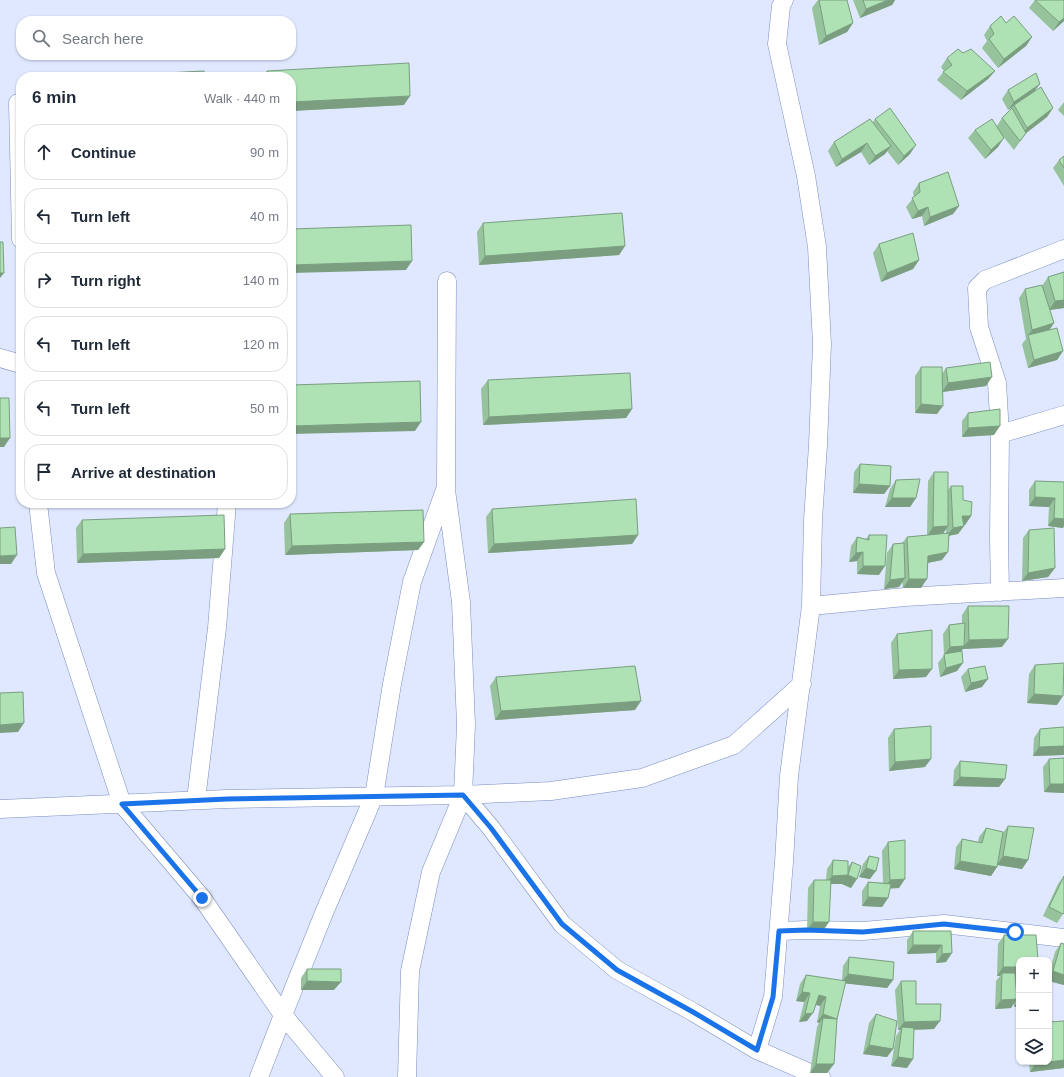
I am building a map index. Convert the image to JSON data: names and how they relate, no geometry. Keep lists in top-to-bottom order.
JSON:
{
  "page": {
    "search": "Search here",
    "heading": ["6 min", "Walk · 440 m"],
    "list": [
      ["Continue", "90 m"],
      ["Turn left", "40 m"],
      ["Turn right", "140 m"],
      ["Turn left", "120 m"],
      ["Turn left", "50 m"],
      "Arrive at destination"
    ],
    "map_buttons": ["+", "−"]
  }
}
